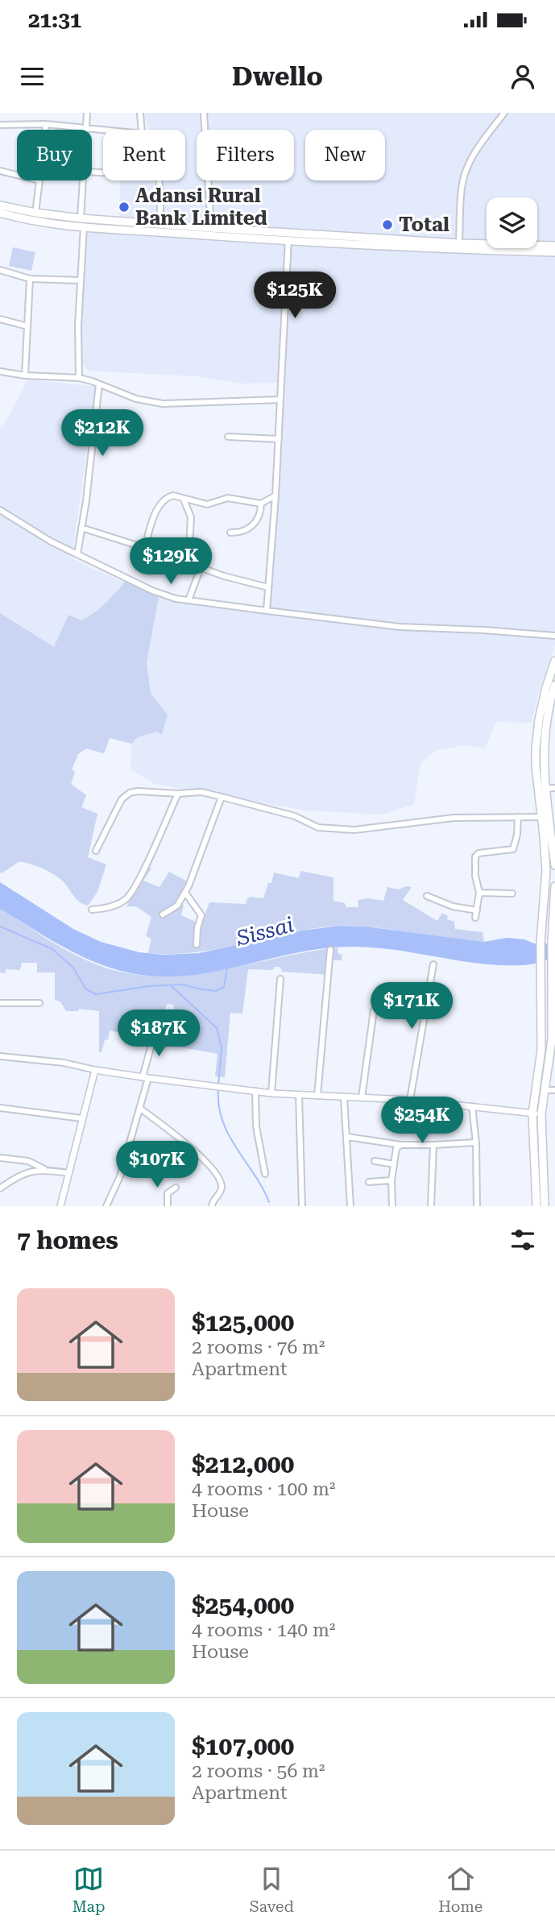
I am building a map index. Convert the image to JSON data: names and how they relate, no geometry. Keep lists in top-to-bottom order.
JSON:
{
  "water": ["Sissai"],
  "places": ["Adansi Rural Bank Limited", "Total"],
  "page": {
    "status": "21:31",
    "header": "Dwello",
    "chip": [
      "Buy",
      "Rent",
      "Filters",
      "New"
    ],
    "price": [
      "$125K",
      "$212K",
      "$129K",
      "$171K",
      "$187K",
      "$254K",
      "$107K"
    ],
    "heading": "7 homes",
    "list": [
      {
        "name": "$125,000",
        "note": "2 rooms · 76 m² · Apartment"
      },
      {
        "name": "$212,000",
        "note": "4 rooms · 100 m² · House"
      },
      {
        "name": "$254,000",
        "note": "4 rooms · 140 m² · House"
      },
      {
        "name": "$107,000",
        "note": "2 rooms · 56 m² · Apartment"
      }
    ],
    "tabs": ["Map", "Saved", "Home"]
  }
}
